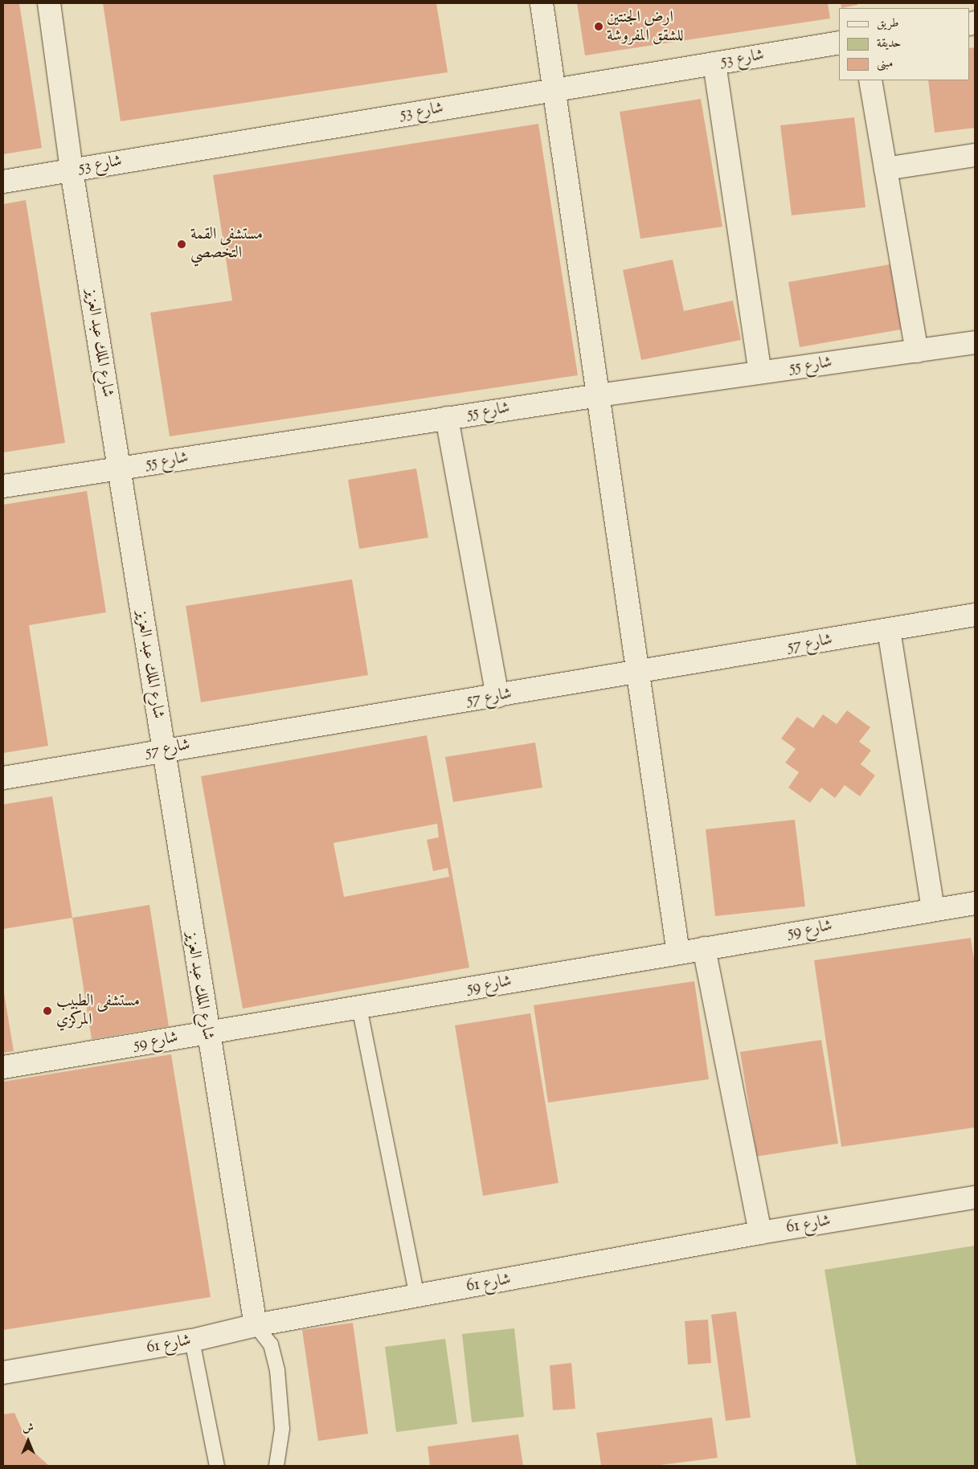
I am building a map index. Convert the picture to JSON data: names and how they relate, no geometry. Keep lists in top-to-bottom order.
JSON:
{
  "streets": {
    "street": [
      "شارع 53",
      "شارع الملك عبد العزيز",
      "شارع 55",
      "شارع 57",
      "شارع 59",
      "شارع 61"
    ]
  },
  "crossings": [
    ["شارع 53", "شارع الملك عبد العزيز"],
    ["شارع الملك عبد العزيز", "شارع 55"],
    ["شارع الملك عبد العزيز", "شارع 57"],
    ["شارع الملك عبد العزيز", "شارع 59"],
    ["شارع الملك عبد العزيز", "شارع 61"]
  ],
  "places": ["ارض الجنتين للشقق المفروشة", "مستشفى القمة التخصصي", "مستشفى الطبيب المركزي"],
  "legend": ["طريق", "حديقة", "مبنى"],
  "north": "top"
}
